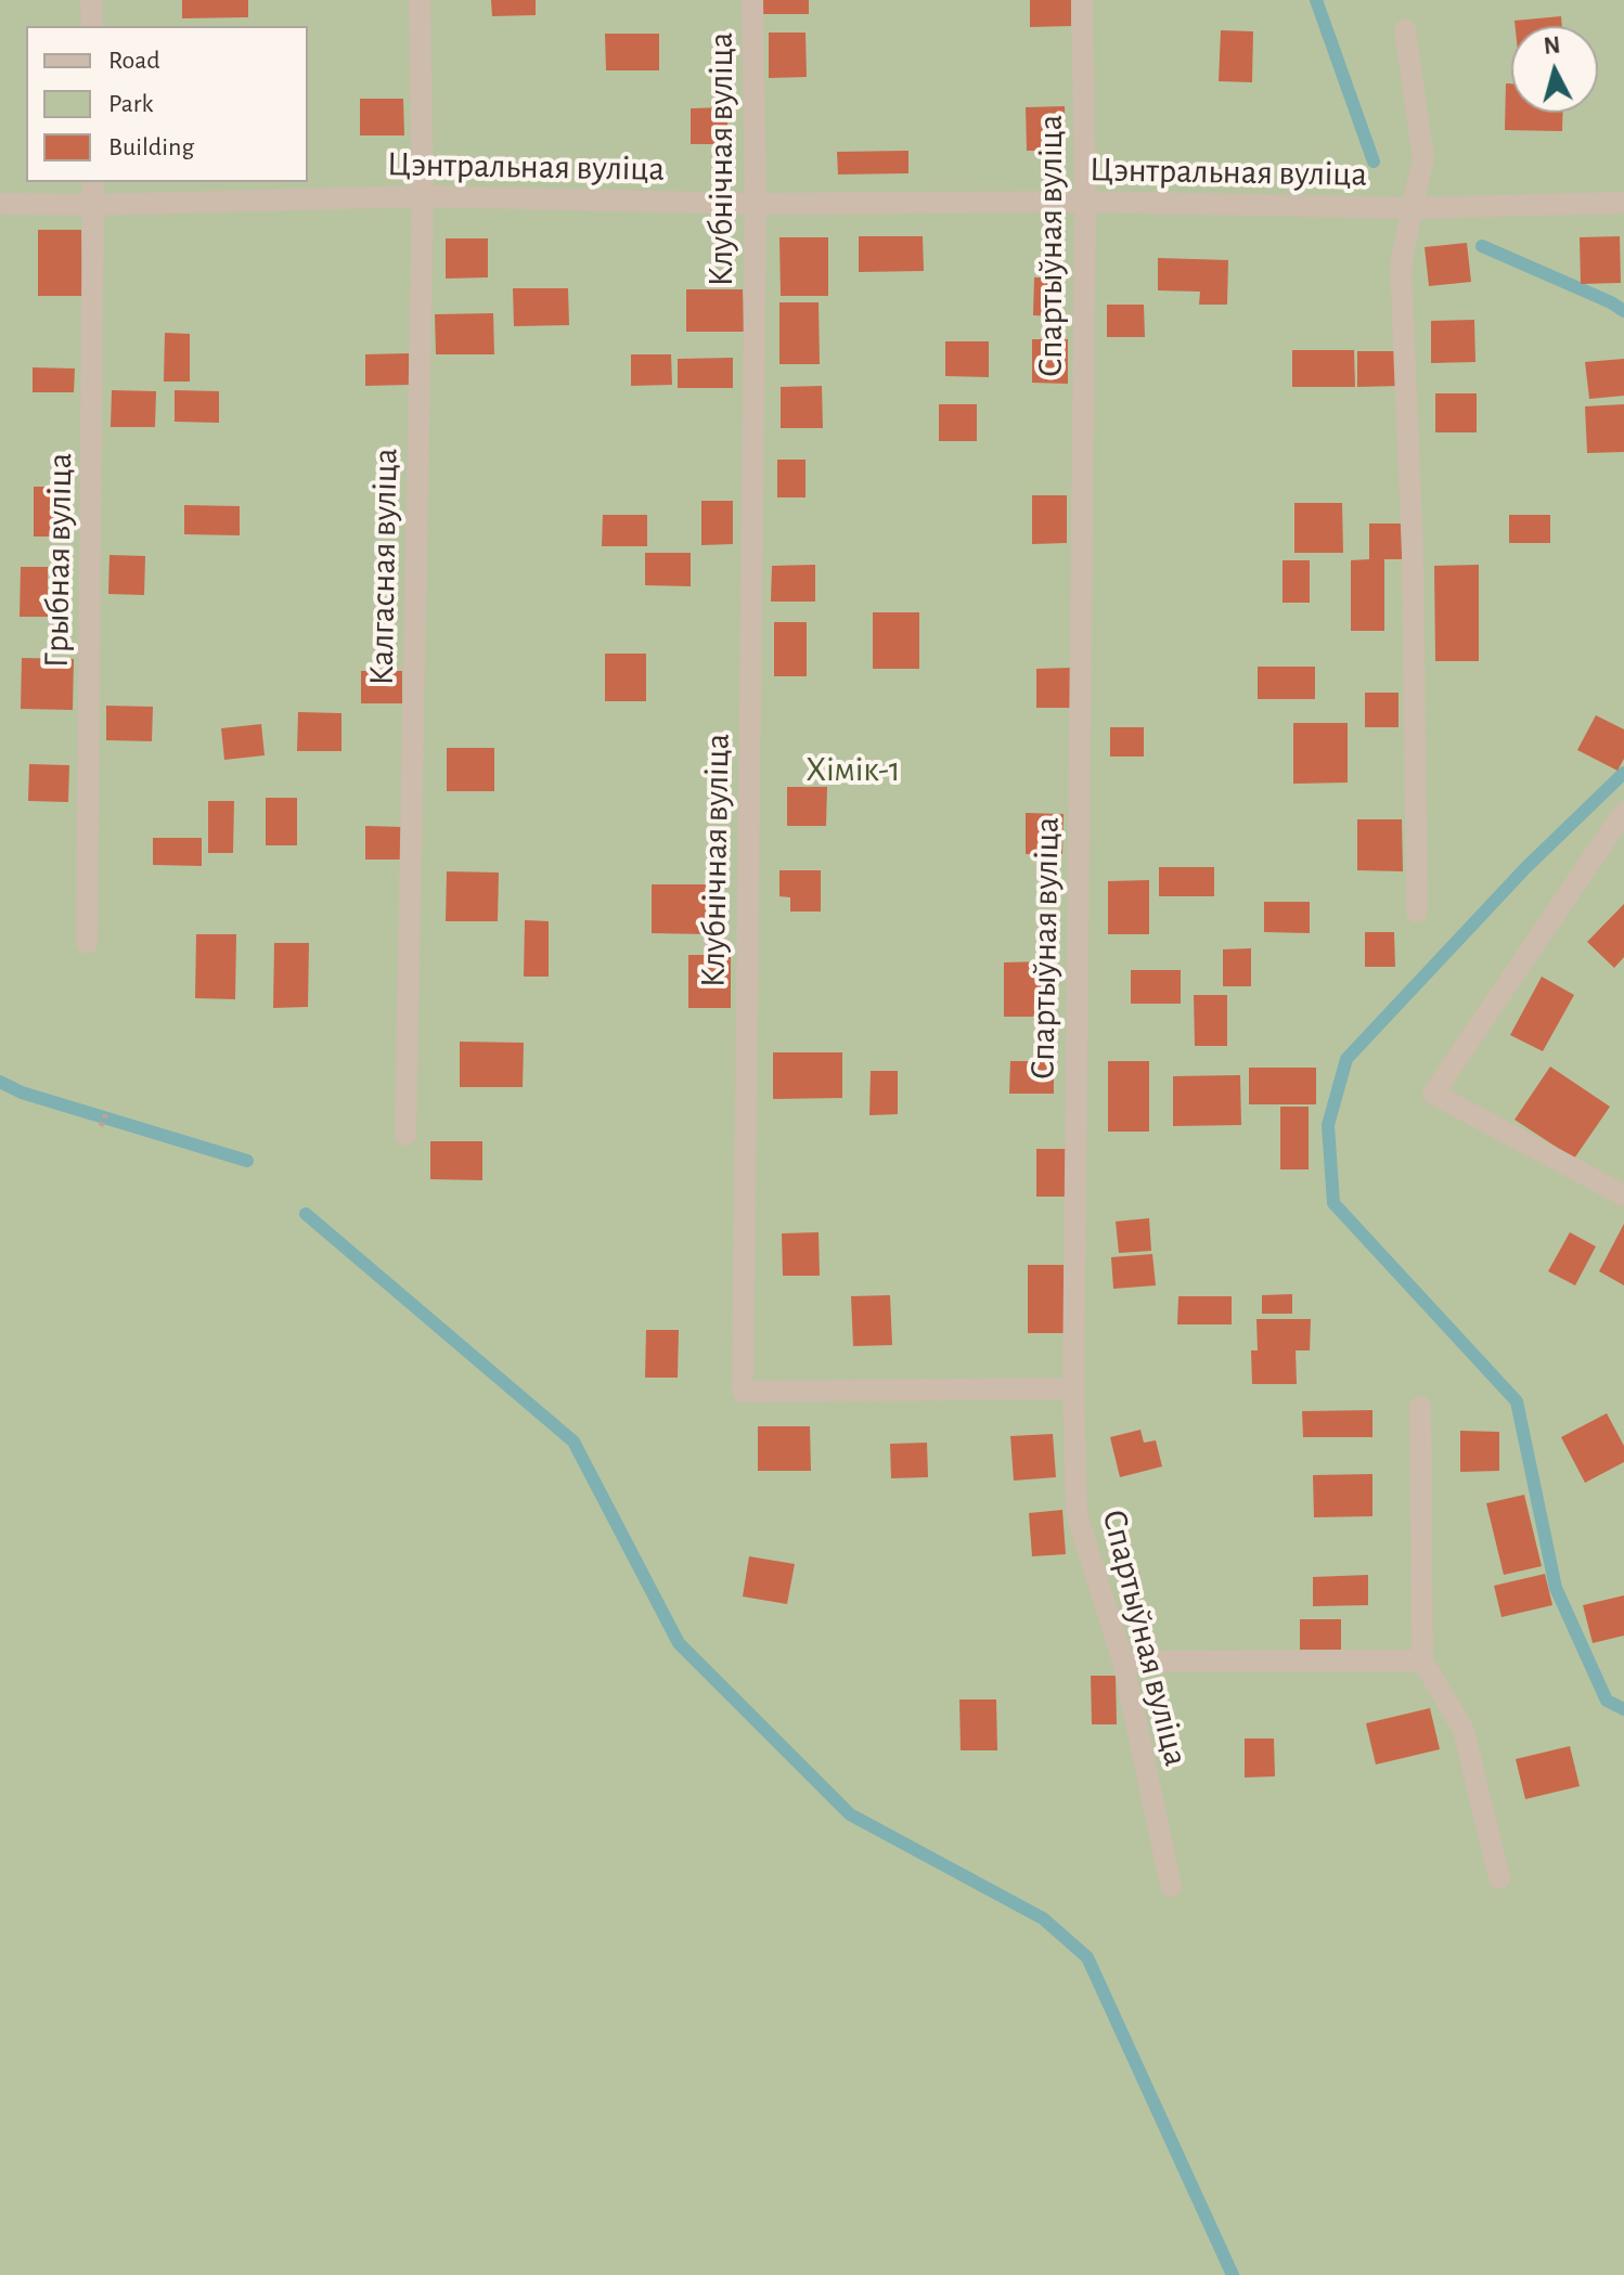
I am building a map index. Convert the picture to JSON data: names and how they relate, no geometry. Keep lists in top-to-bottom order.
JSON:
{
  "streets": {
    "street": [
      "Клубнічная вуліца",
      "Цэнтральная вуліца",
      "Спартыўная вуліца",
      "Грыбная вуліца",
      "Калгасная вуліца"
    ]
  },
  "crossings": [
    ["Клубнічная вуліца", "Цэнтральная вуліца"],
    ["Клубнічная вуліца", "Спартыўная вуліца"],
    ["Цэнтральная вуліца", "Спартыўная вуліца"],
    ["Цэнтральная вуліца", "Грыбная вуліца"],
    ["Цэнтральная вуліца", "Калгасная вуліца"]
  ],
  "parks": ["Хімік-1"],
  "legend": ["Road", "Park", "Building"],
  "north": "top"
}
